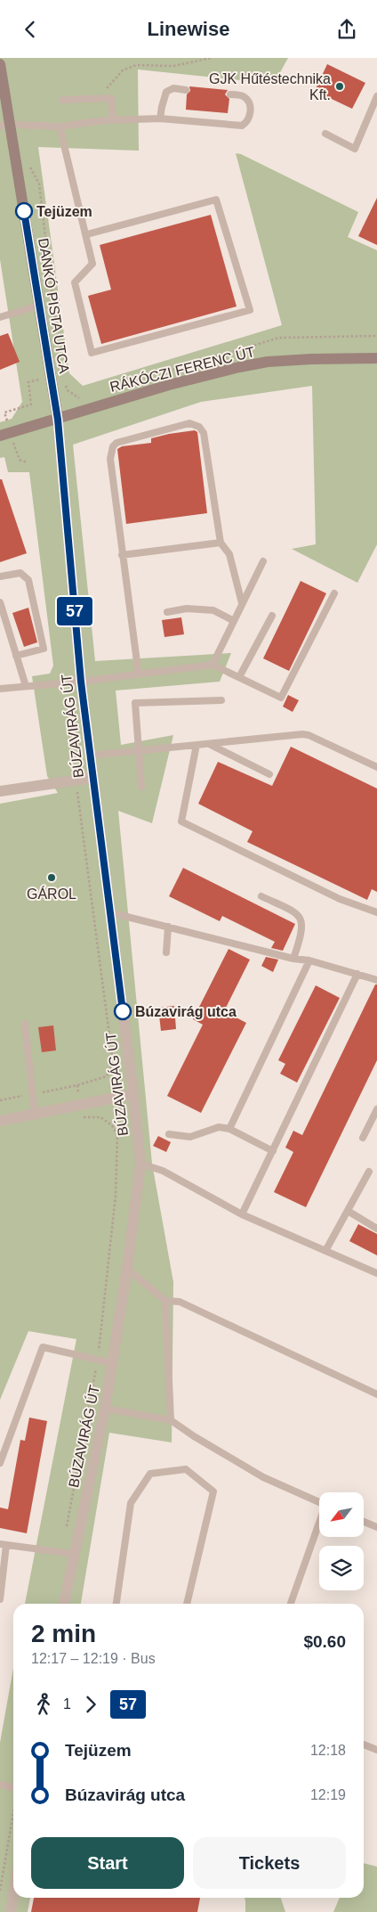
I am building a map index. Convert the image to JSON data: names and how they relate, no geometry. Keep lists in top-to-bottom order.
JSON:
{
  "streets": {
    "main road": ["DANKÓ PISTA UTCA", "RÁKÓCZI FERENC ÚT"],
    "street": ["BÚZAVIRÁG ÚT"]
  },
  "crossings": [
    ["DANKÓ PISTA UTCA", "RÁKÓCZI FERENC ÚT"],
    ["DANKÓ PISTA UTCA", "BÚZAVIRÁG ÚT"],
    ["RÁKÓCZI FERENC ÚT", "BÚZAVIRÁG ÚT"]
  ],
  "places": [
    "GJK Hűtéstechnika Kft.",
    "Tejüzem",
    "GÁROL",
    "Búzavirág utca"
  ],
  "lines": ["bus line 57"],
  "north": "bottom left",
  "page": {
    "header": "Linewise",
    "on_map": "57",
    "heading": ["2 min", "12:17 – 12:19 · Bus", "$0.60"],
    "legs": ["1", "57"],
    "list": [
      {
        "name": "Tejüzem",
        "value": "12:18"
      },
      {
        "name": "Búzavirág utca",
        "value": "12:19"
      }
    ],
    "buttons": ["Start", "Tickets"]
  }
}
